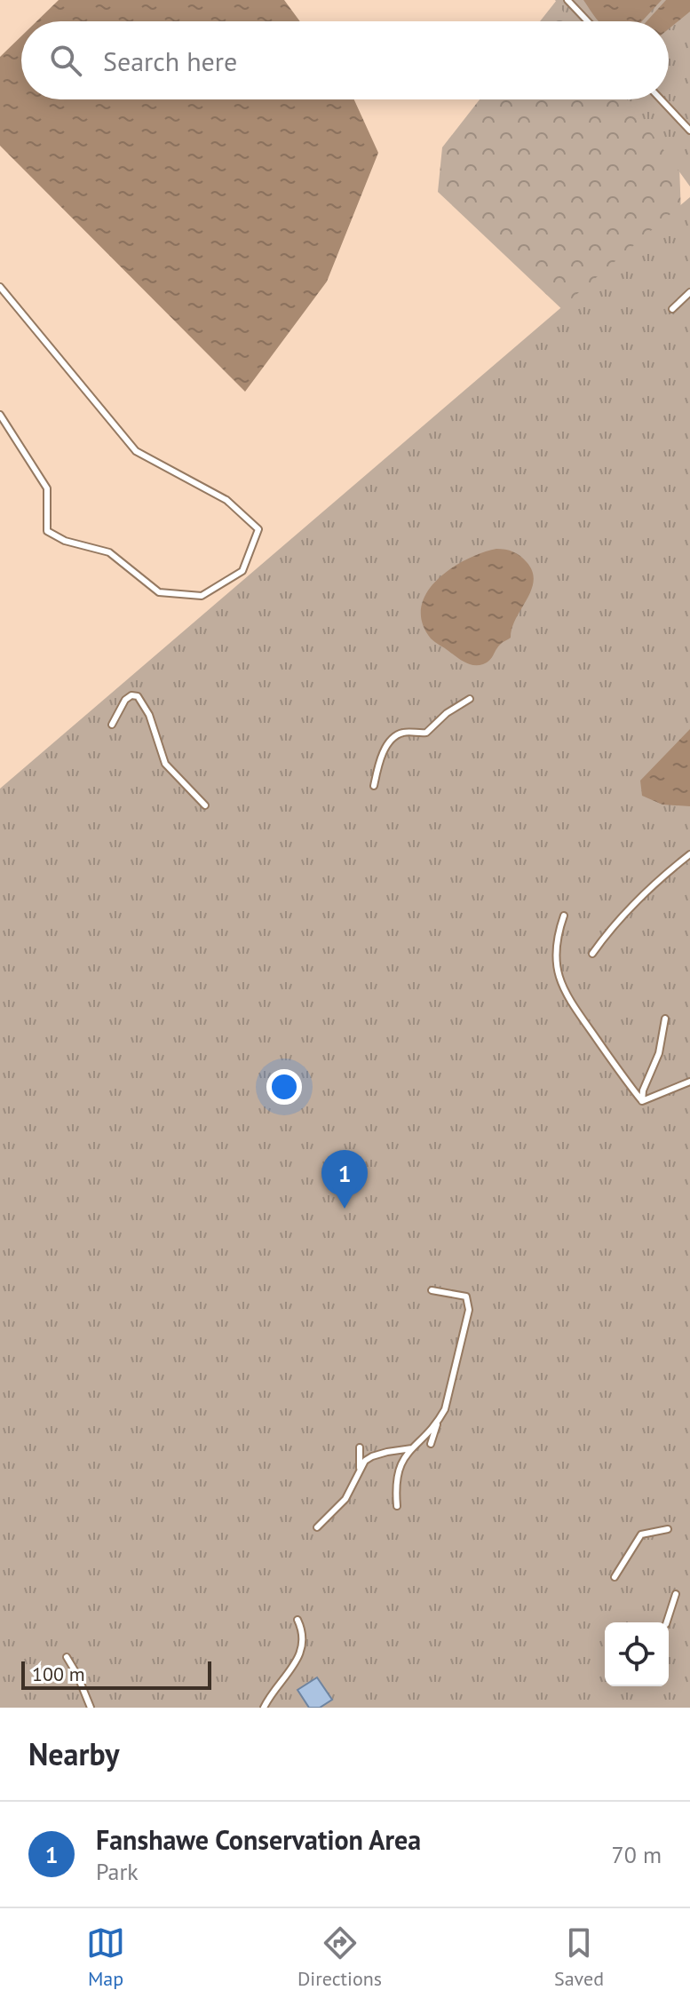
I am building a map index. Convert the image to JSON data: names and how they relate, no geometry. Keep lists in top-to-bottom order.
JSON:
{
  "scale_bar": "100 m",
  "page": {
    "search": "Search here",
    "pins": "1",
    "scale": "100 m",
    "heading": "Nearby",
    "list": [
      {
        "mark": "1",
        "name": "Fanshawe Conservation Area",
        "note": "Park",
        "value": "70 m"
      }
    ],
    "nav": ["Map", "Directions", "Saved"]
  }
}
